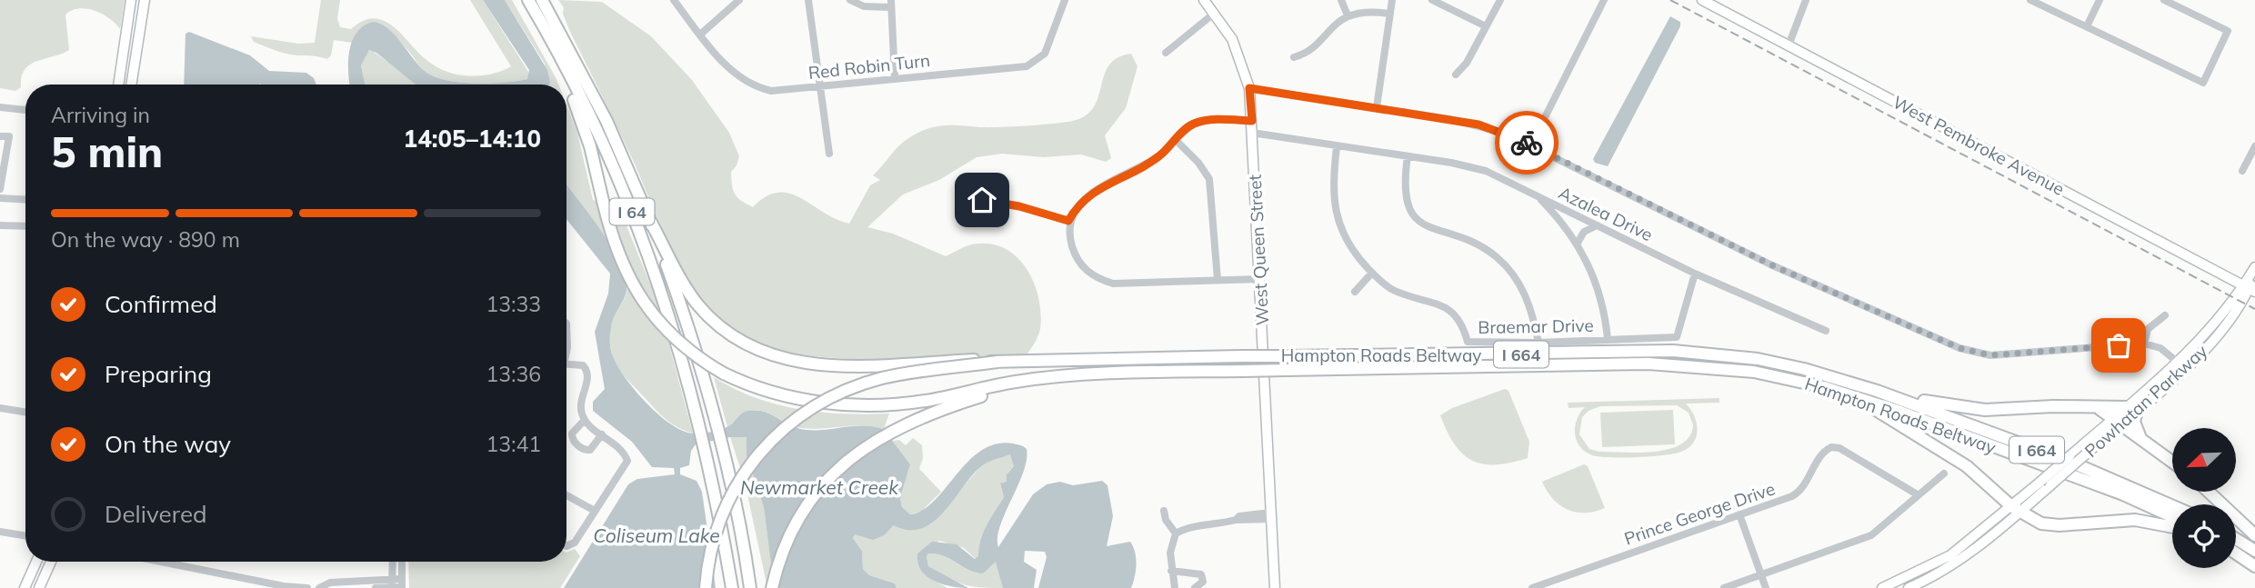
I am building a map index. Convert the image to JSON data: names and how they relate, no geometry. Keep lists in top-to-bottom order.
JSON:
{
  "streets": {
    "highway": ["I 64", "I 664", "Hampton Roads Beltway"],
    "main road": ["West Pembroke Avenue", "West Queen Street", "Powhatan Parkway"],
    "street": [
      "Red Robin Turn",
      "Azalea Drive",
      "Braemar Drive",
      "Prince George Drive"
    ]
  },
  "crossings": [
    ["West Pembroke Avenue", "Powhatan Parkway"],
    ["Azalea Drive", "West Queen Street"],
    ["Azalea Drive", "Braemar Drive"]
  ],
  "water": ["Newmarket Creek", "Coliseum Lake"],
  "north": "bottom left",
  "page": {
    "heading": ["5 min", "Arriving in", "14:05–14:10"],
    "bar": "On the way · 890 m",
    "list": [
      ["Confirmed", "13:33"],
      ["Preparing", "13:36"],
      ["On the way", "13:41"],
      "Delivered"
    ]
  }
}
